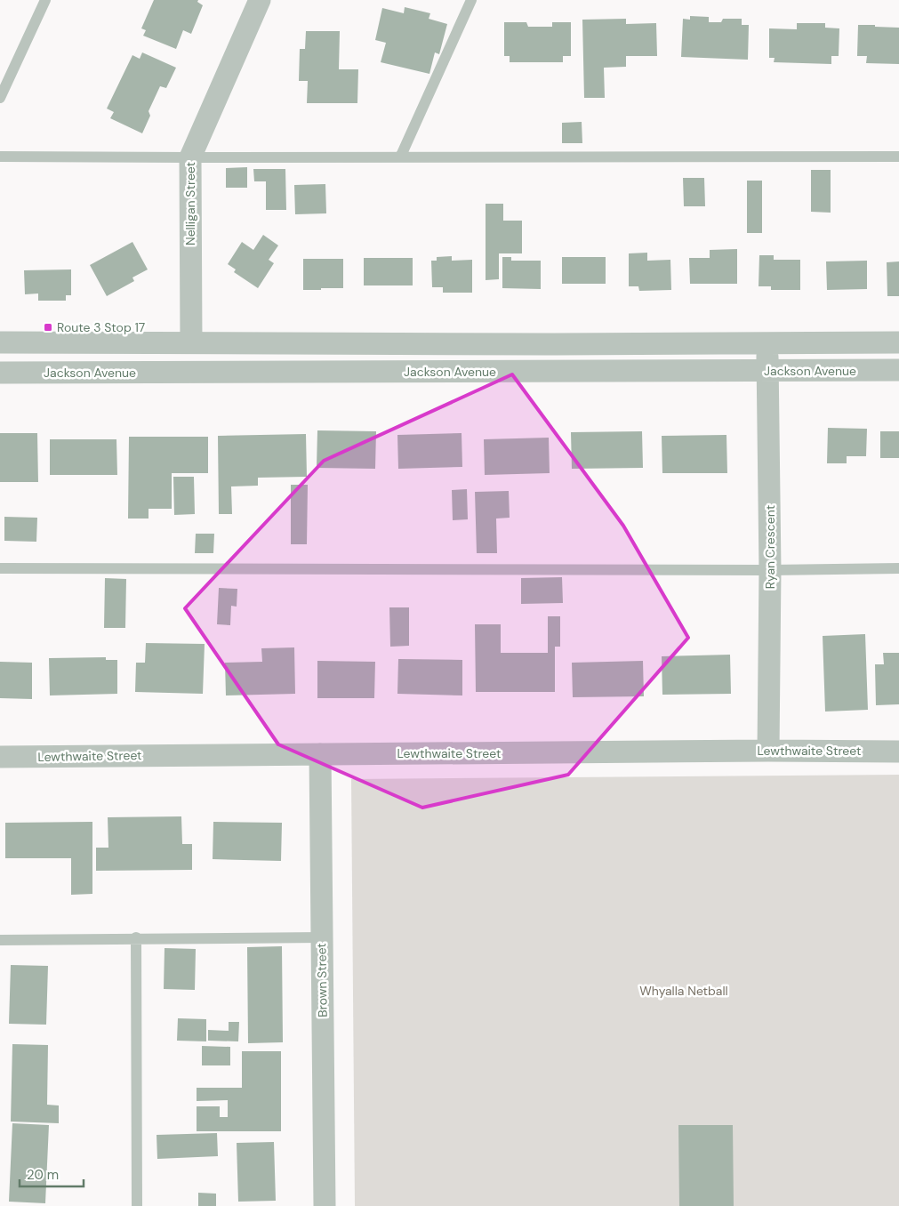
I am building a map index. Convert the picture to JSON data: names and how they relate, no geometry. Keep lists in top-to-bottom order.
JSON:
{
  "streets": {
    "street": [
      "Nelligan Street",
      "Jackson Avenue",
      "Ryan Crescent",
      "Lewthwaite Street",
      "Brown Street"
    ]
  },
  "crossings": [
    ["Jackson Avenue", "Ryan Crescent"],
    ["Ryan Crescent", "Lewthwaite Street"],
    ["Lewthwaite Street", "Brown Street"]
  ],
  "parks": ["Whyalla Netball"],
  "places": {
    "transit": ["Route 3 Stop 17"]
  },
  "scale_bar": "20 m"
}
